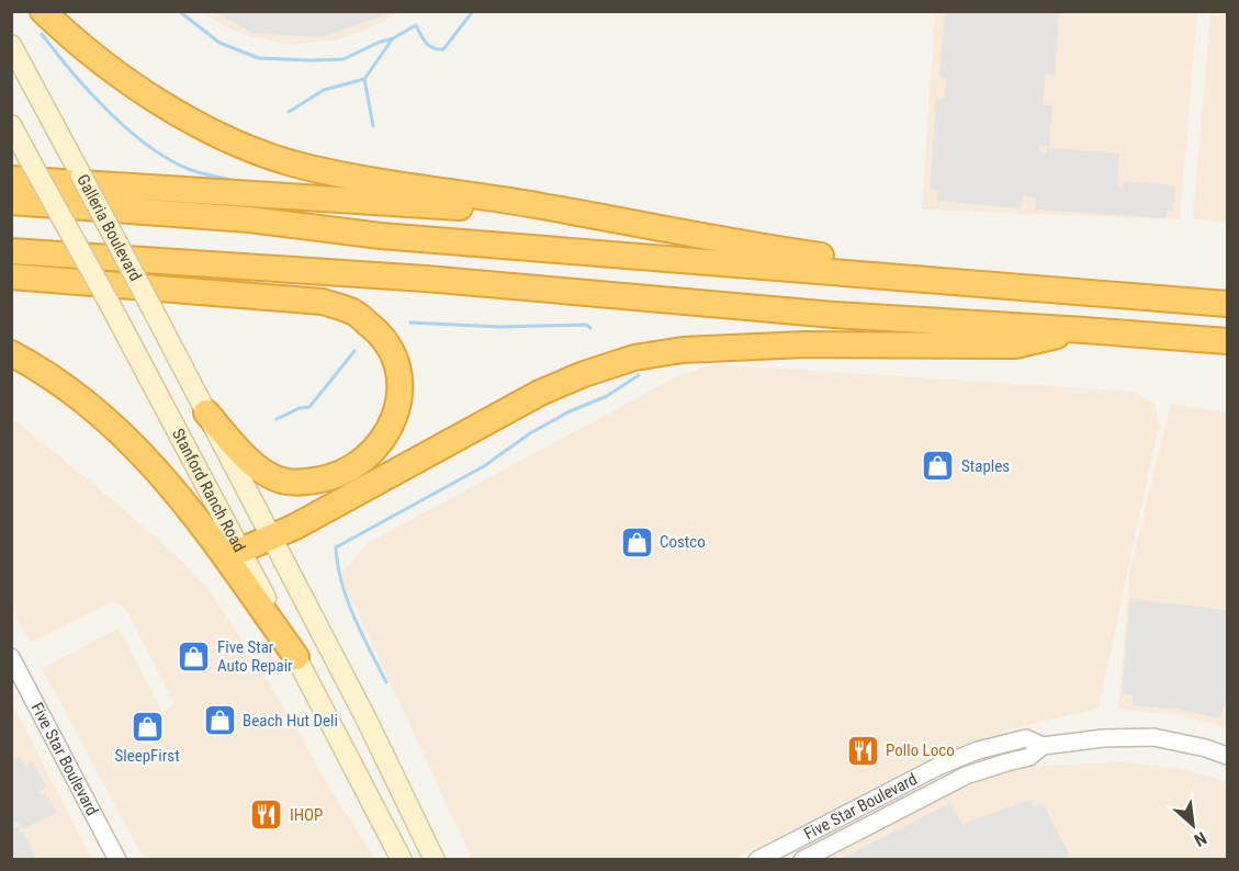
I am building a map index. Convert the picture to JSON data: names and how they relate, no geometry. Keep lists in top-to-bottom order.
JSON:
{
  "streets": {
    "main road": ["Galleria Boulevard", "Stanford Ranch Road"],
    "street": ["Five Star Boulevard"]
  },
  "crossings": [
    ["Galleria Boulevard", "Stanford Ranch Road"]
  ],
  "places": {
    "shop": [
      "Staples",
      "Costco",
      "Five Star Auto Repair",
      "Beach Hut Deli",
      "SleepFirst"
    ],
    "restaurant": ["Pollo Loco", "IHOP"]
  },
  "north": "bottom right"
}
